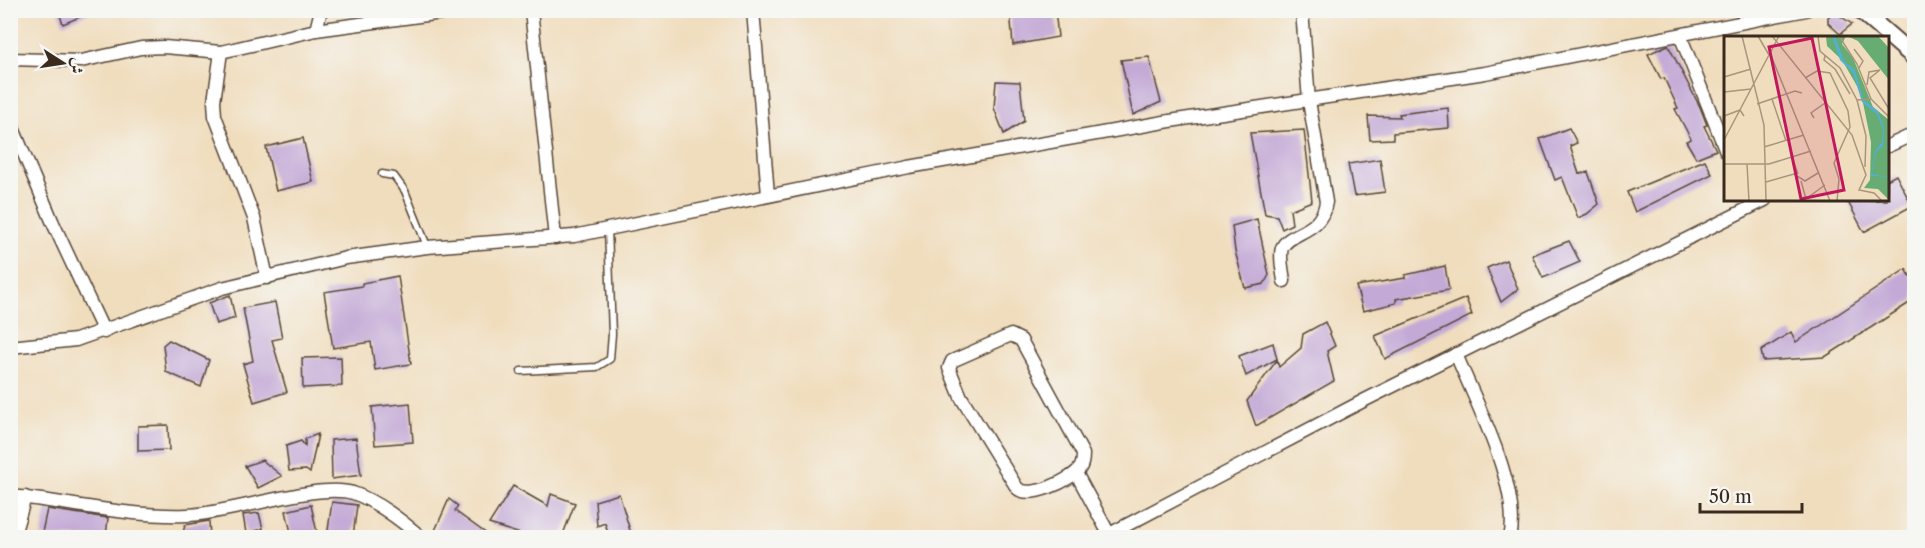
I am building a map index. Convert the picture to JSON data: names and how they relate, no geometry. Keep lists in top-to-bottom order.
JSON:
{
  "scale_bar": "50 m",
  "north": "right"
}
